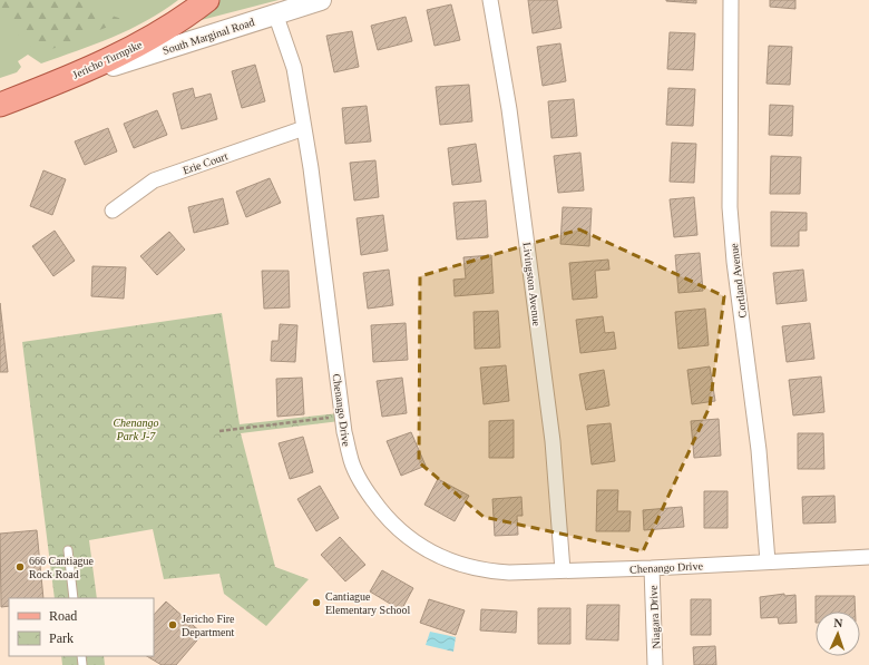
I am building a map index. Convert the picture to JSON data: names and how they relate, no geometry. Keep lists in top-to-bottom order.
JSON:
{
  "streets": {
    "main road": ["South Marginal Road", "Jericho Turnpike"],
    "street": [
      "Erie Court",
      "Cortland Avenue",
      "Livingston Avenue",
      "Chenango Drive",
      "Niagara Drive"
    ]
  },
  "crossings": [
    ["South Marginal Road", "Jericho Turnpike"],
    ["South Marginal Road", "Chenango Drive"],
    ["Erie Court", "Chenango Drive"],
    ["Cortland Avenue", "Chenango Drive"],
    ["Livingston Avenue", "Chenango Drive"],
    ["Chenango Drive", "Niagara Drive"]
  ],
  "parks": ["Chenango Park J-7"],
  "places": ["666 Cantiague Rock Road", "Cantiague Elementary School", "Jericho Fire Department"],
  "legend": ["Road", "Park"],
  "north": "top"
}
